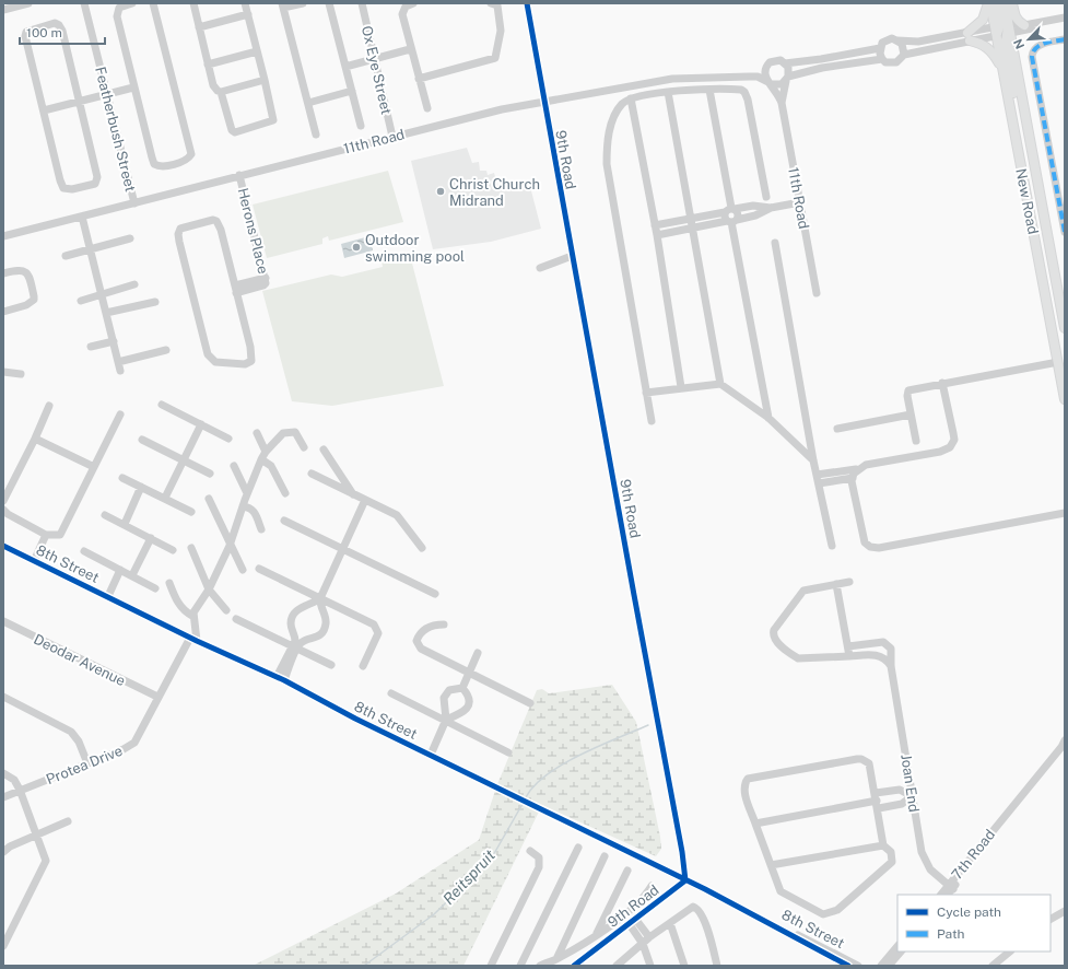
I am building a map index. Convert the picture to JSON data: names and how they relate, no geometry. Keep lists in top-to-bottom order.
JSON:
{
  "streets": {
    "main road": ["New Road"],
    "street": [
      "Ox Eye Street",
      "Featherbush Street",
      "11th Road",
      "9th Road",
      "Herons Place",
      "8th Street",
      "Deodar Avenue",
      "Protea Drive",
      "Joan End",
      "7th Road"
    ]
  },
  "crossings": [
    ["Ox Eye Street", "11th Road"],
    ["Featherbush Street", "11th Road"],
    ["11th Road", "9th Road"],
    ["11th Road", "Herons Place"],
    ["9th Road", "8th Street"],
    ["8th Street", "Protea Drive"],
    ["Deodar Avenue", "Protea Drive"],
    ["Joan End", "7th Road"]
  ],
  "water": ["Reitspruit"],
  "places": ["Christ Church Midrand", "Outdoor swimming pool"],
  "legend": ["Cycle path", "Path"],
  "scale_bar": "100 m",
  "north": "bottom left"
}
